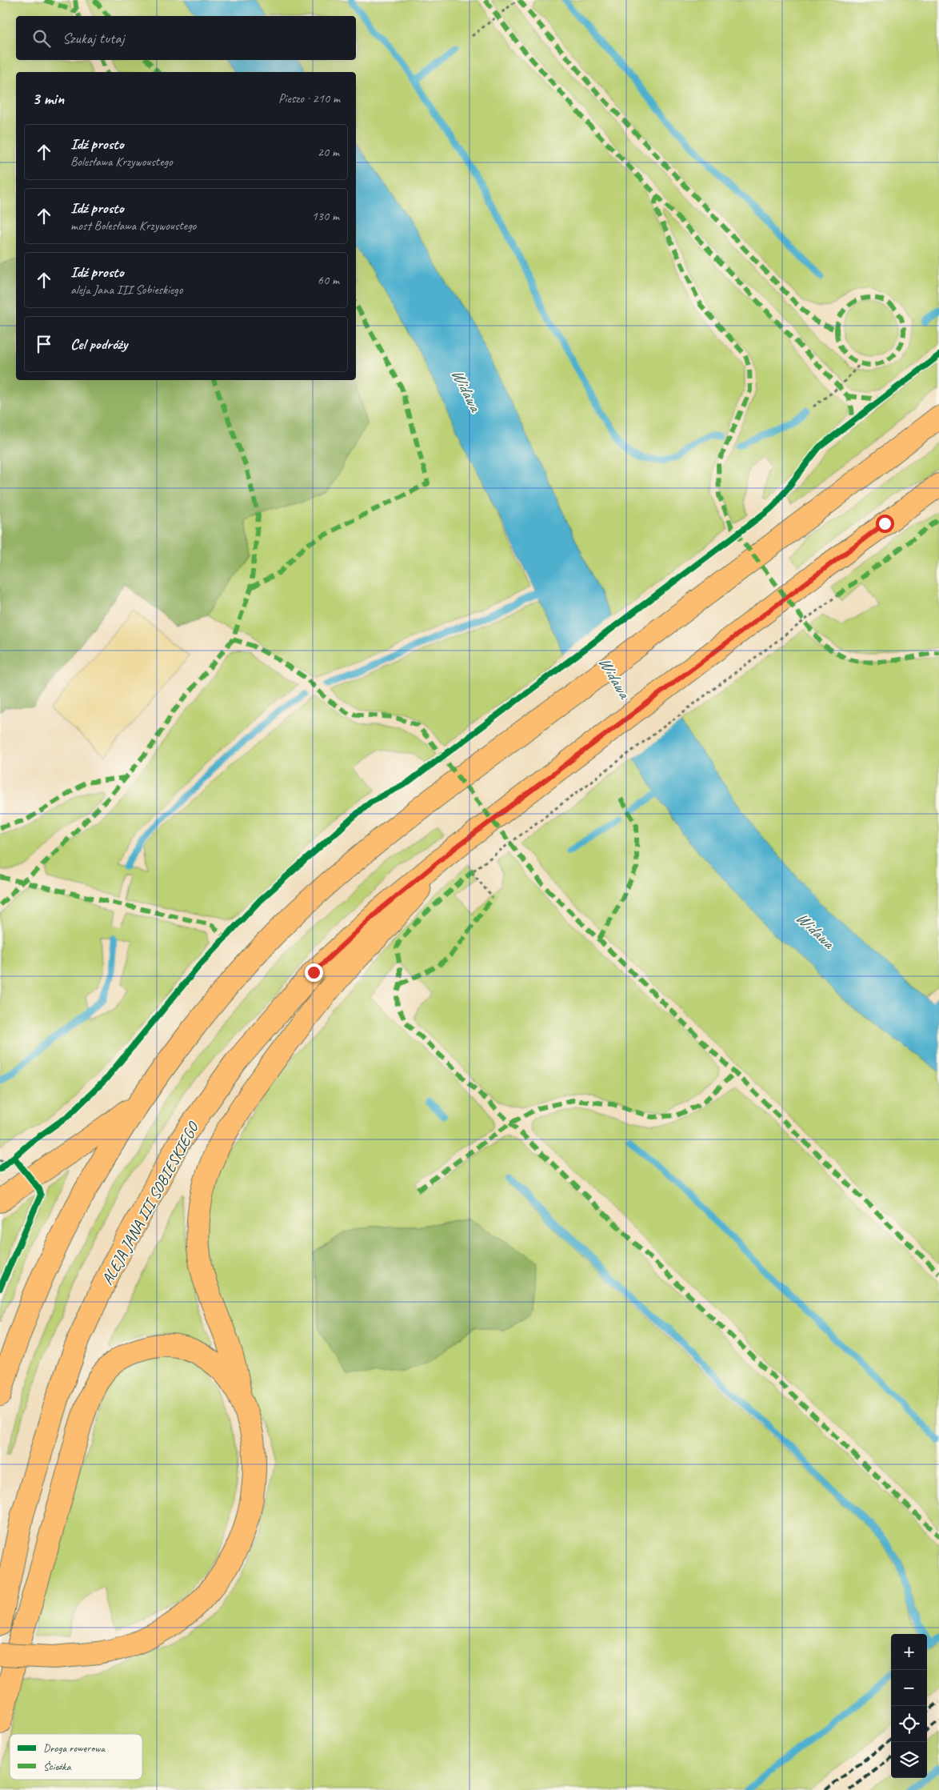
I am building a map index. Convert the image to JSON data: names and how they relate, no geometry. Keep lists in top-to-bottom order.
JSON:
{
  "streets": {
    "main road": ["ALEJA JANA III SOBIESKIEGO"]
  },
  "water": ["Widawa"],
  "legend": ["Droga rowerowa", "Ścieżka"],
  "page": {
    "search": "Szukaj tutaj",
    "heading": ["3 min", "Pieszo · 210 m"],
    "list": [
      ["Idź prosto", "Bolesława Krzywoustego", "20 m"],
      ["Idź prosto", "most Bolesława Krzywoustego", "130 m"],
      ["Idź prosto", "aleja Jana III Sobieskiego", "60 m"],
      "Cel podróży"
    ],
    "map_buttons": ["+", "−"]
  }
}
